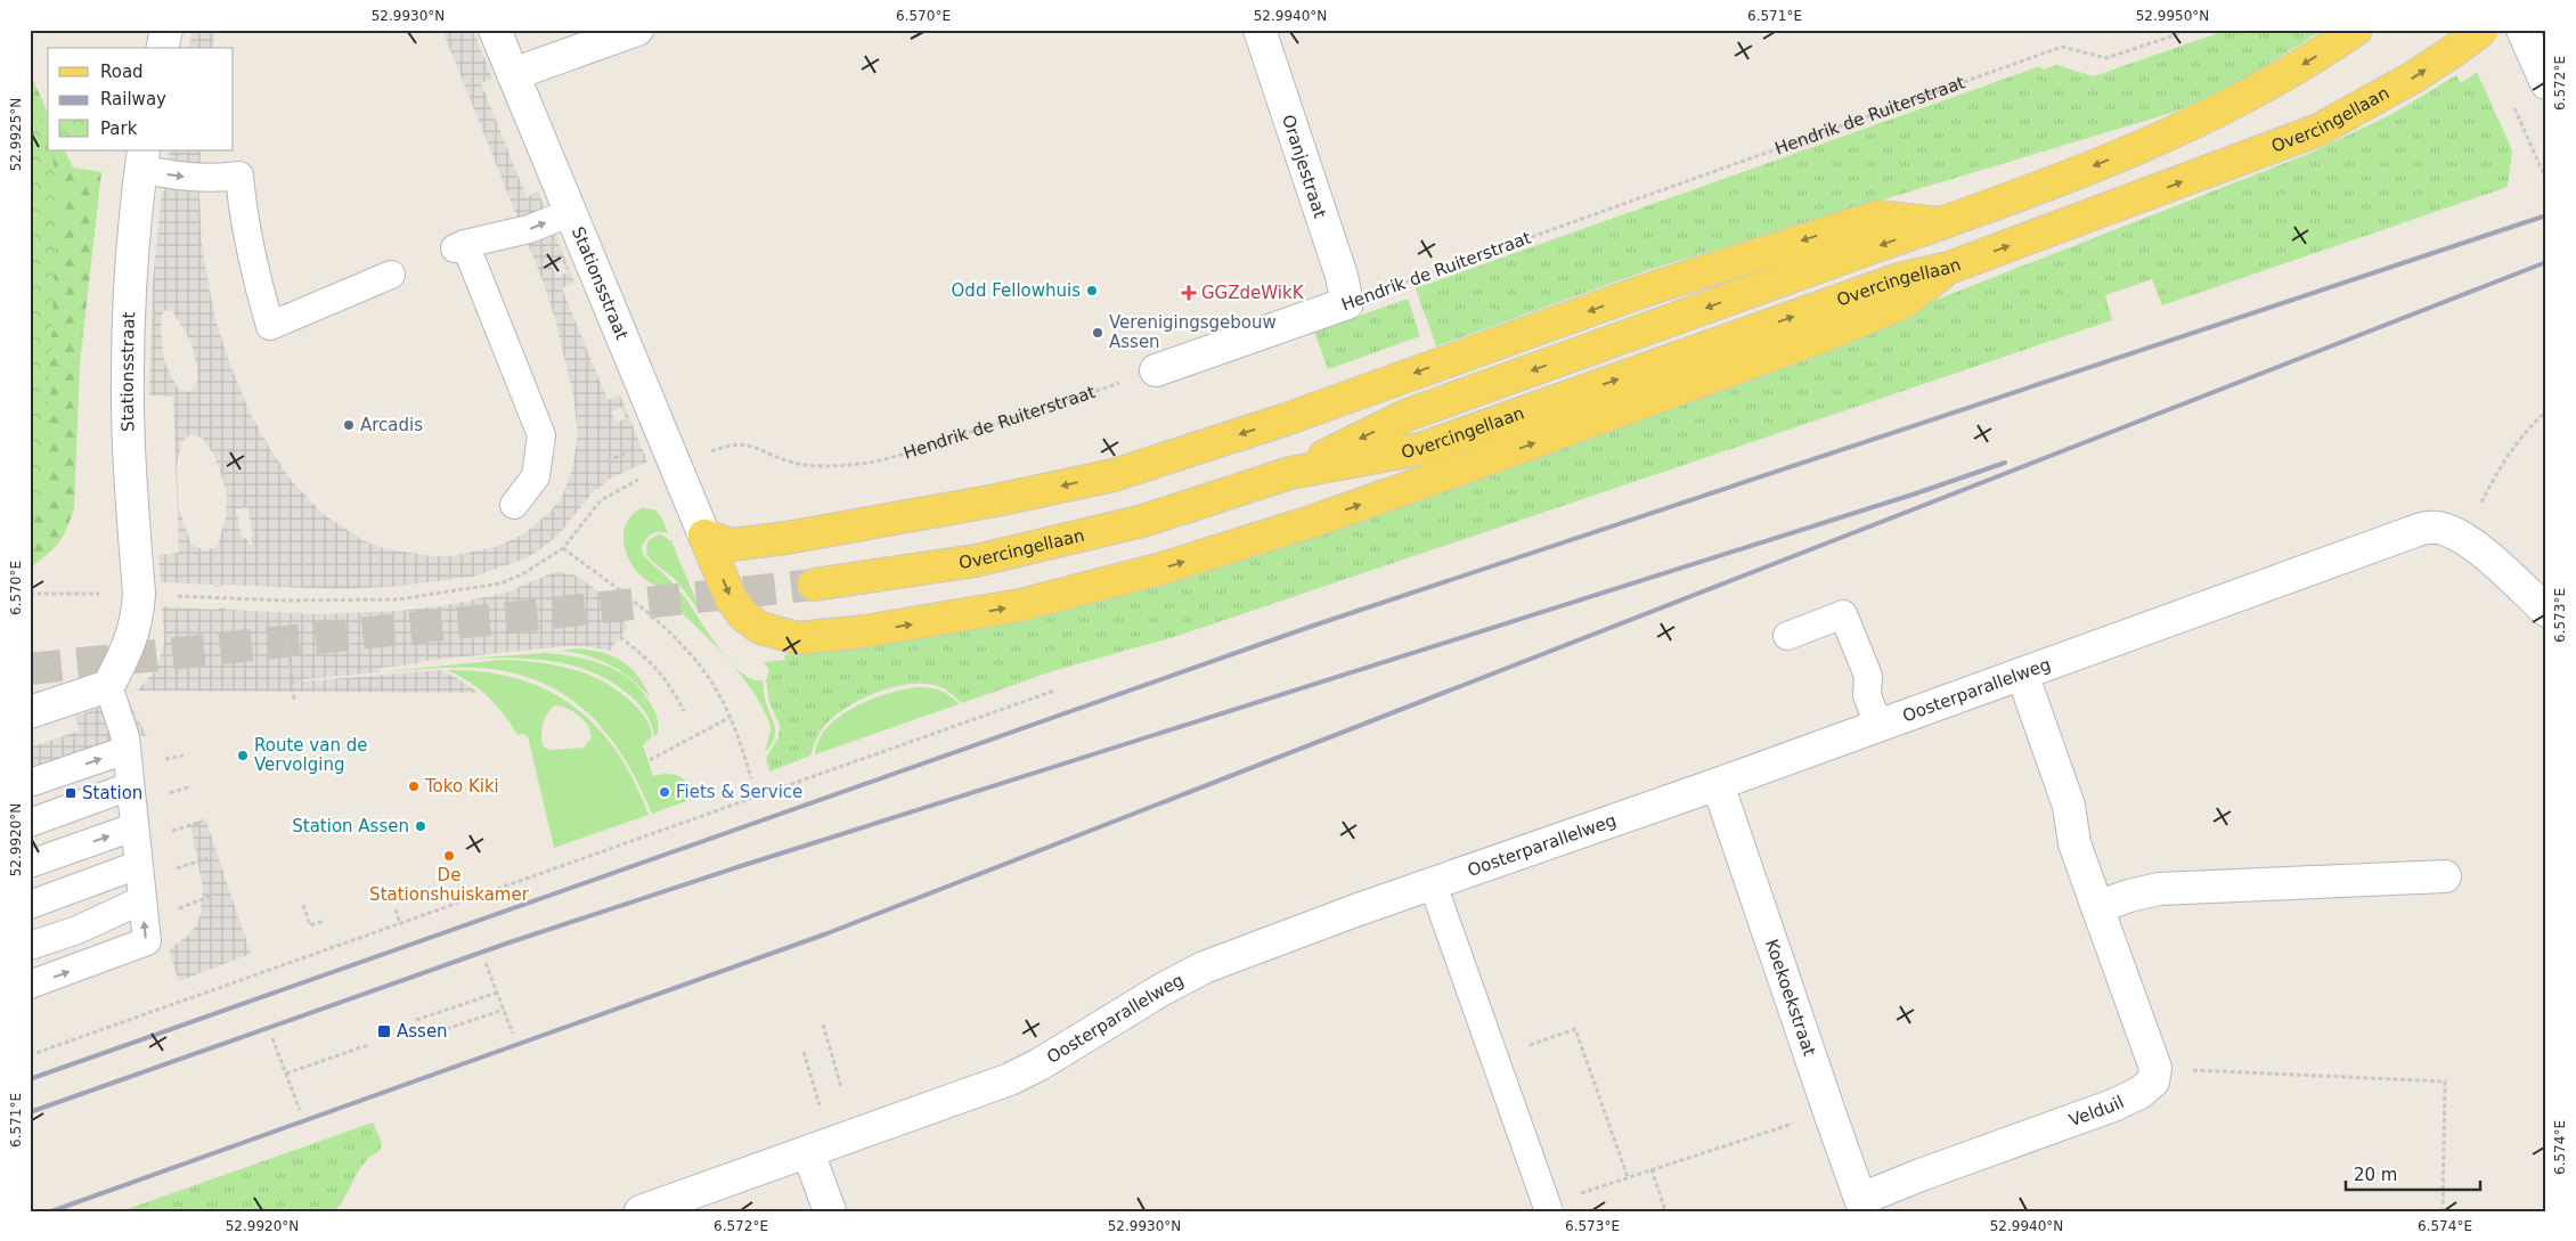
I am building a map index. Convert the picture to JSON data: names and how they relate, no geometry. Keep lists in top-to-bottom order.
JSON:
{
  "streets": {
    "main road": ["Overcingellaan"],
    "street": [
      "Hendrik de Ruiterstraat",
      "Oranjestraat",
      "Stationsstraat",
      "Oosterparallelweg",
      "Koekoekstraat",
      "Velduil"
    ]
  },
  "crossings": [
    ["Hendrik de Ruiterstraat", "Oranjestraat"],
    ["Hendrik de Ruiterstraat", "Stationsstraat"],
    ["Oosterparallelweg", "Koekoekstraat"],
    ["Koekoekstraat", "Velduil"]
  ],
  "places": {
    "other": [
      "Odd Fellowhuis",
      "Verenigingsgebouw Assen",
      "Arcadis",
      "Route van de Vervolging",
      "Toko Kiki",
      "Fiets & Service",
      "Station Assen",
      "De Stationshuiskamer"
    ],
    "health": ["GGZdeWikK"],
    "transit": ["Station", "Assen"]
  },
  "legend": ["Road", "Railway", "Park"],
  "scale_bar": "20 m",
  "coordinates": [
    "52.9930°N",
    "6.570°E",
    "52.9940°N",
    "6.571°E",
    "52.9950°N",
    "6.572°E",
    "52.9925°N",
    "6.573°E",
    "52.9920°N",
    "6.574°E"
  ]
}
